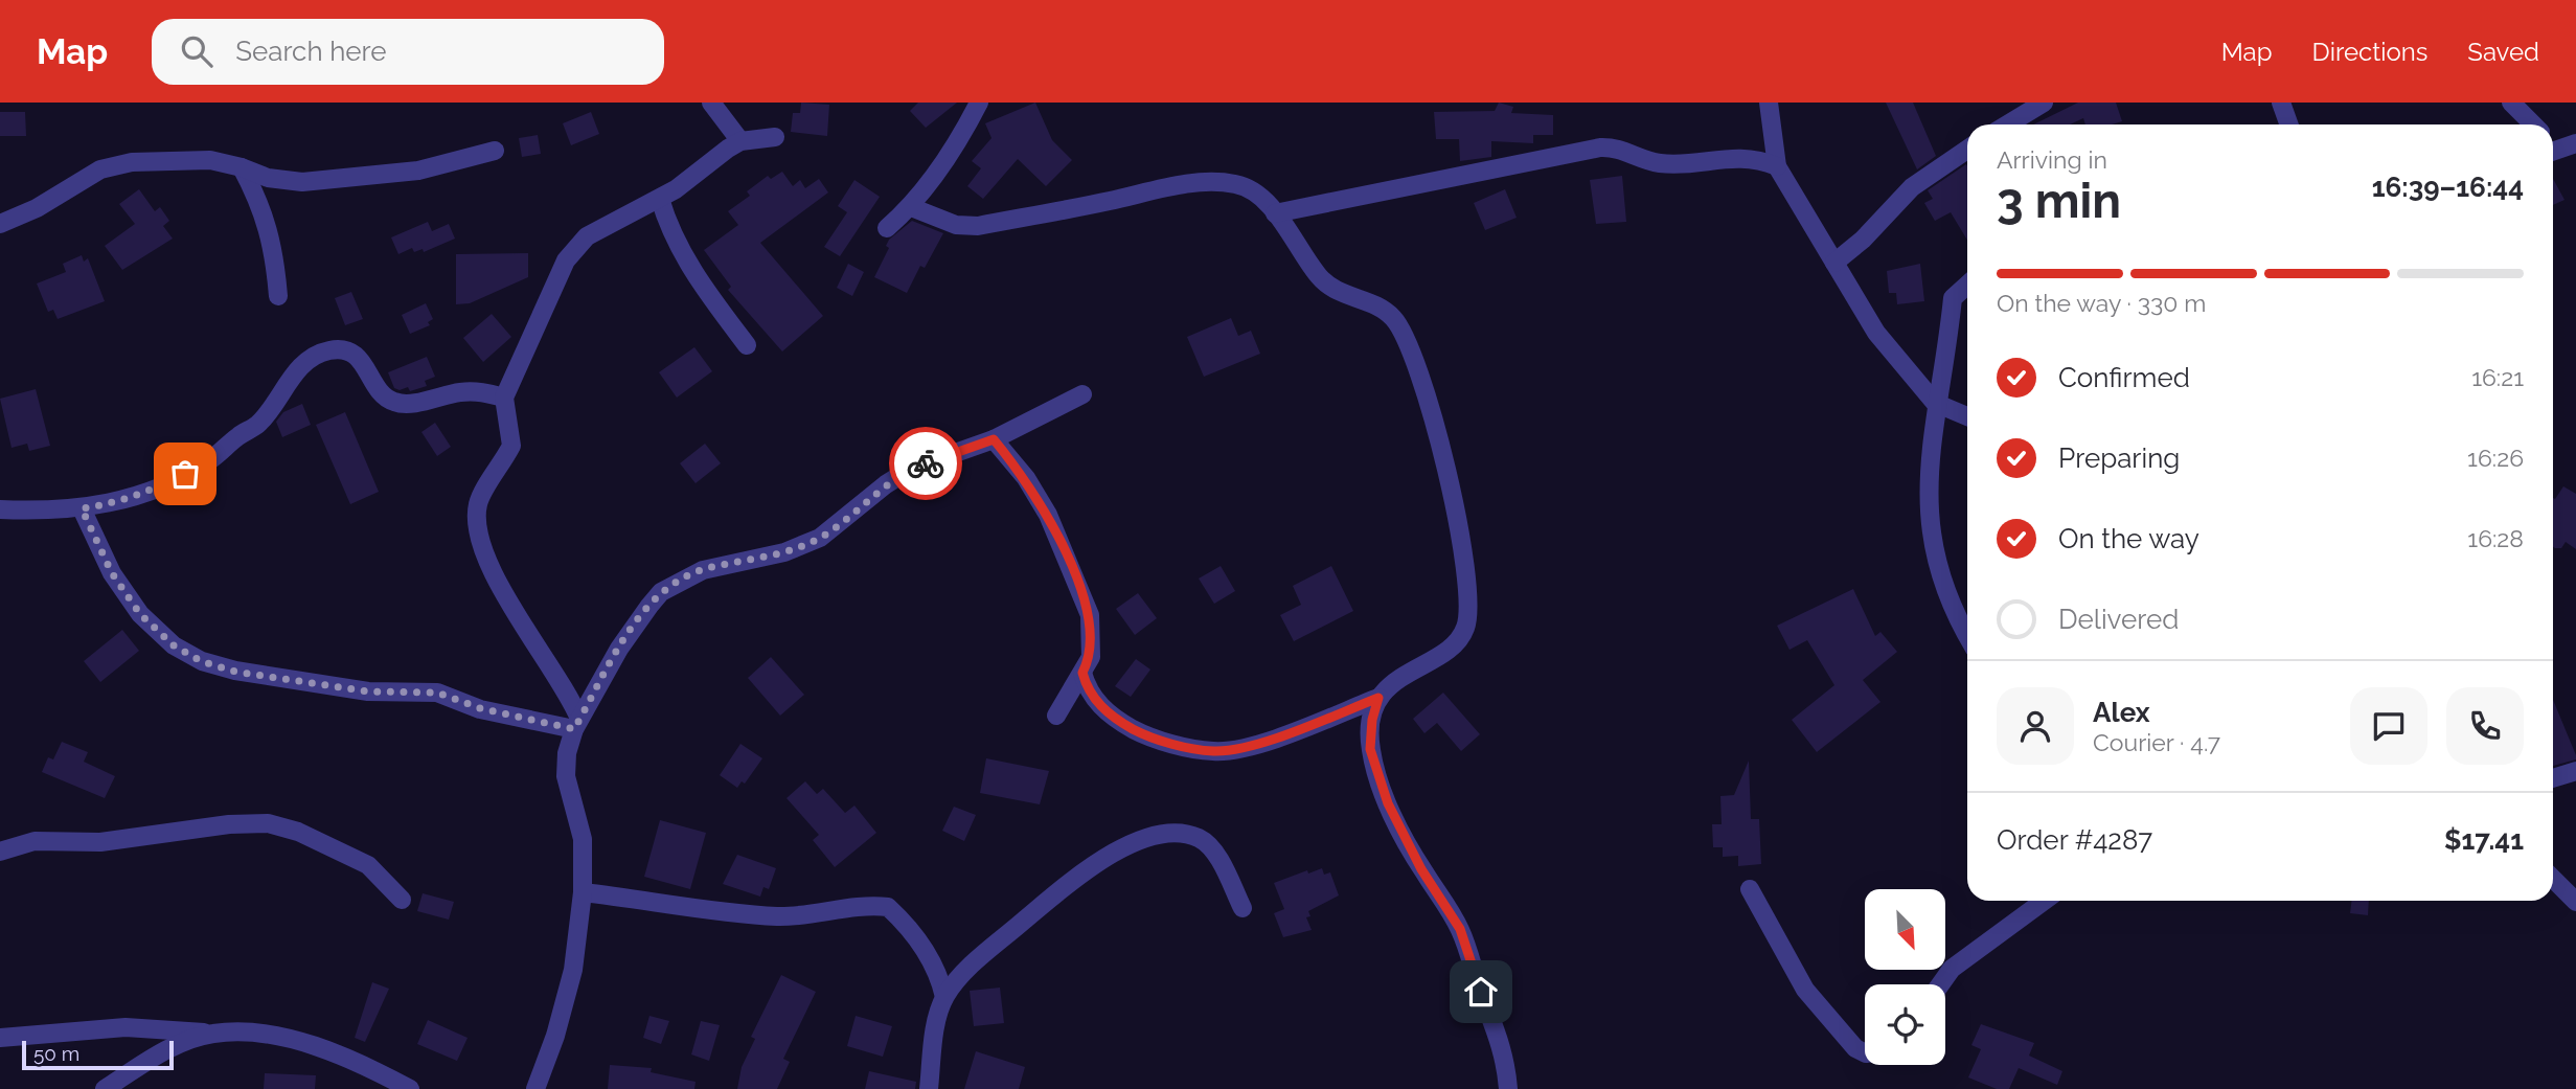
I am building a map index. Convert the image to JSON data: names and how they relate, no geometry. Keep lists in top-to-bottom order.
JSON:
{
  "scale_bar": "50 m",
  "north": "bottom right",
  "page": {
    "header": "Map",
    "search": "Search here",
    "nav": ["Map", "Directions", "Saved"],
    "heading": ["3 min", "Arriving in", "16:39–16:44"],
    "panel": [
      "Alex",
      "Courier · 4.7",
      "Order #4287",
      "$17.41"
    ],
    "bar": "On the way · 330 m",
    "list": [
      ["Confirmed", "16:21"],
      ["Preparing", "16:26"],
      ["On the way", "16:28"],
      "Delivered"
    ],
    "scale": "50 m"
  }
}
